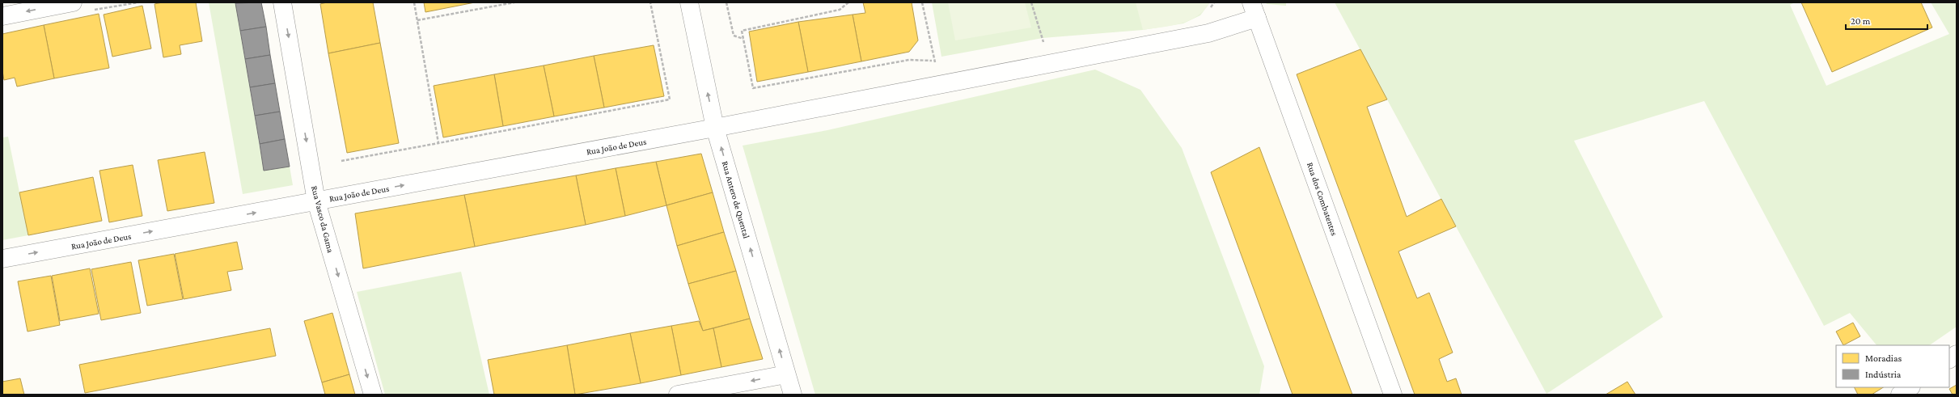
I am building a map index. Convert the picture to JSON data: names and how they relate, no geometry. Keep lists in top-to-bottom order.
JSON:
{
  "streets": {
    "street": [
      "Rua João de Deus",
      "Rua dos Combatentes",
      "Rua Antero de Quental",
      "Rua Vasco da Gama"
    ]
  },
  "crossings": [
    ["Rua João de Deus", "Rua dos Combatentes"],
    ["Rua João de Deus", "Rua Antero de Quental"],
    ["Rua João de Deus", "Rua Vasco da Gama"]
  ],
  "one_way": ["Rua João de Deus", "Rua Antero de Quental", "Rua Vasco da Gama"],
  "legend": ["Moradias", "Indústria"],
  "scale_bar": "20 m"
}
